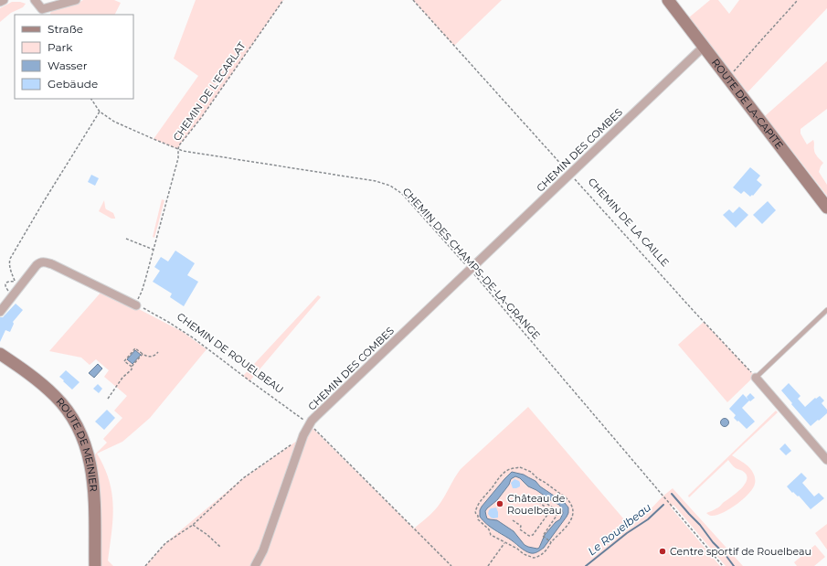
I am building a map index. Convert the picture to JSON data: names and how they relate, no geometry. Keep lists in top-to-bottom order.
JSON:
{
  "streets": {
    "street": ["ROUTE DE LA-CAPITE", "CHEMIN DES COMBES", "ROUTE DE MEINIER"],
    "path": [
      "CHEMIN DE L'ECARLAT",
      "CHEMIN DE LA CAILLE",
      "CHEMIN DES CHAMPS-DE-LA-GRANGE",
      "CHEMIN DE ROUELBEAU"
    ]
  },
  "crossings": [
    ["CHEMIN DE L'ECARLAT", "CHEMIN DES CHAMPS-DE-LA-GRANGE"],
    ["CHEMIN DE L'ECARLAT", "CHEMIN DE ROUELBEAU"],
    ["ROUTE DE LA-CAPITE", "CHEMIN DES COMBES"],
    ["CHEMIN DES COMBES", "CHEMIN DE LA CAILLE"],
    ["CHEMIN DES COMBES", "CHEMIN DES CHAMPS-DE-LA-GRANGE"]
  ],
  "water": ["Le Rouelbeau"],
  "places": ["Château de Rouelbeau", "Centre sportif de Rouelbeau"],
  "legend": [
    "Straße",
    "Park",
    "Wasser",
    "Gebäude"
  ]
}
